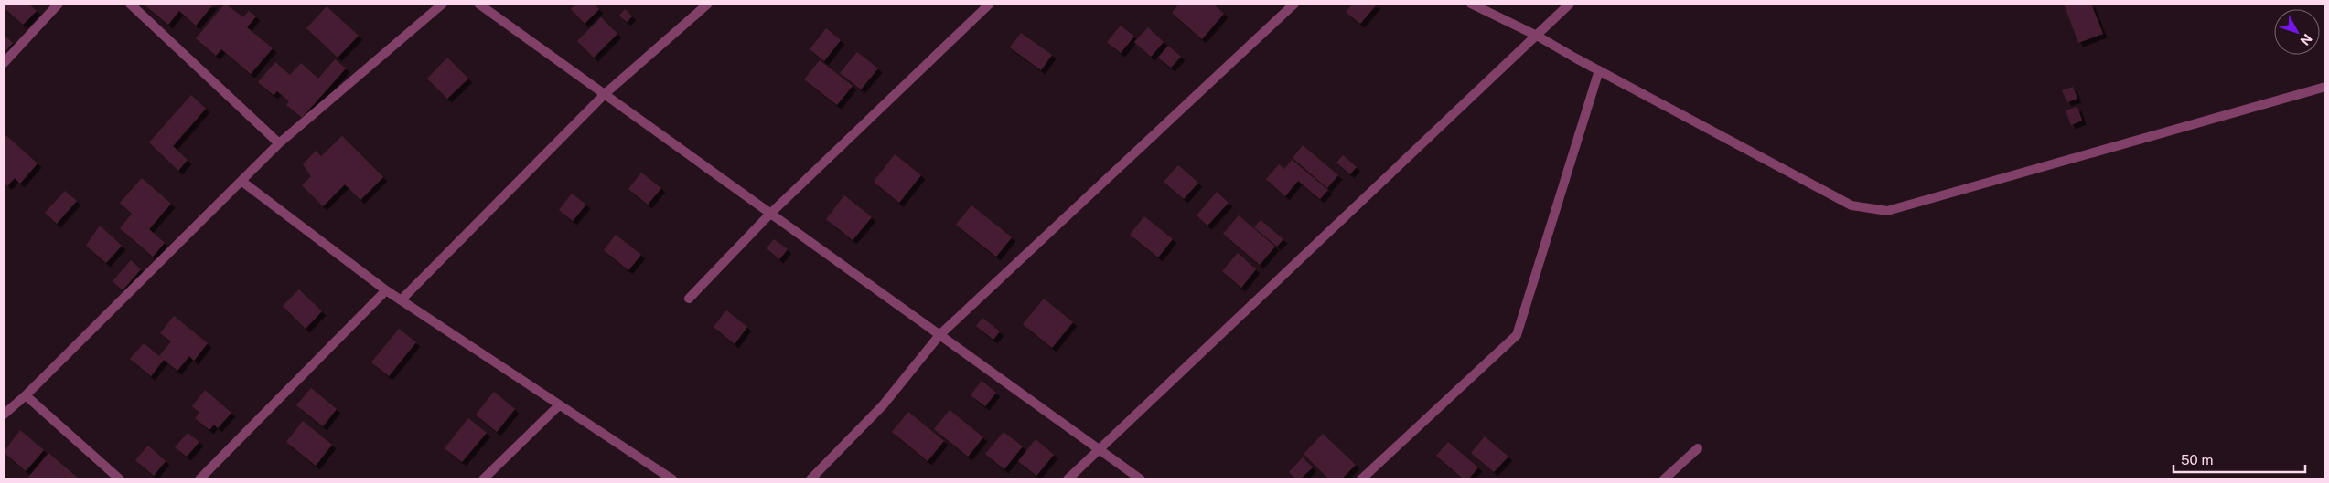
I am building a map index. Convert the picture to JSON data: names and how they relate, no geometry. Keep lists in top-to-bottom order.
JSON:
{
  "scale_bar": "50 m",
  "north": "bottom right"
}
